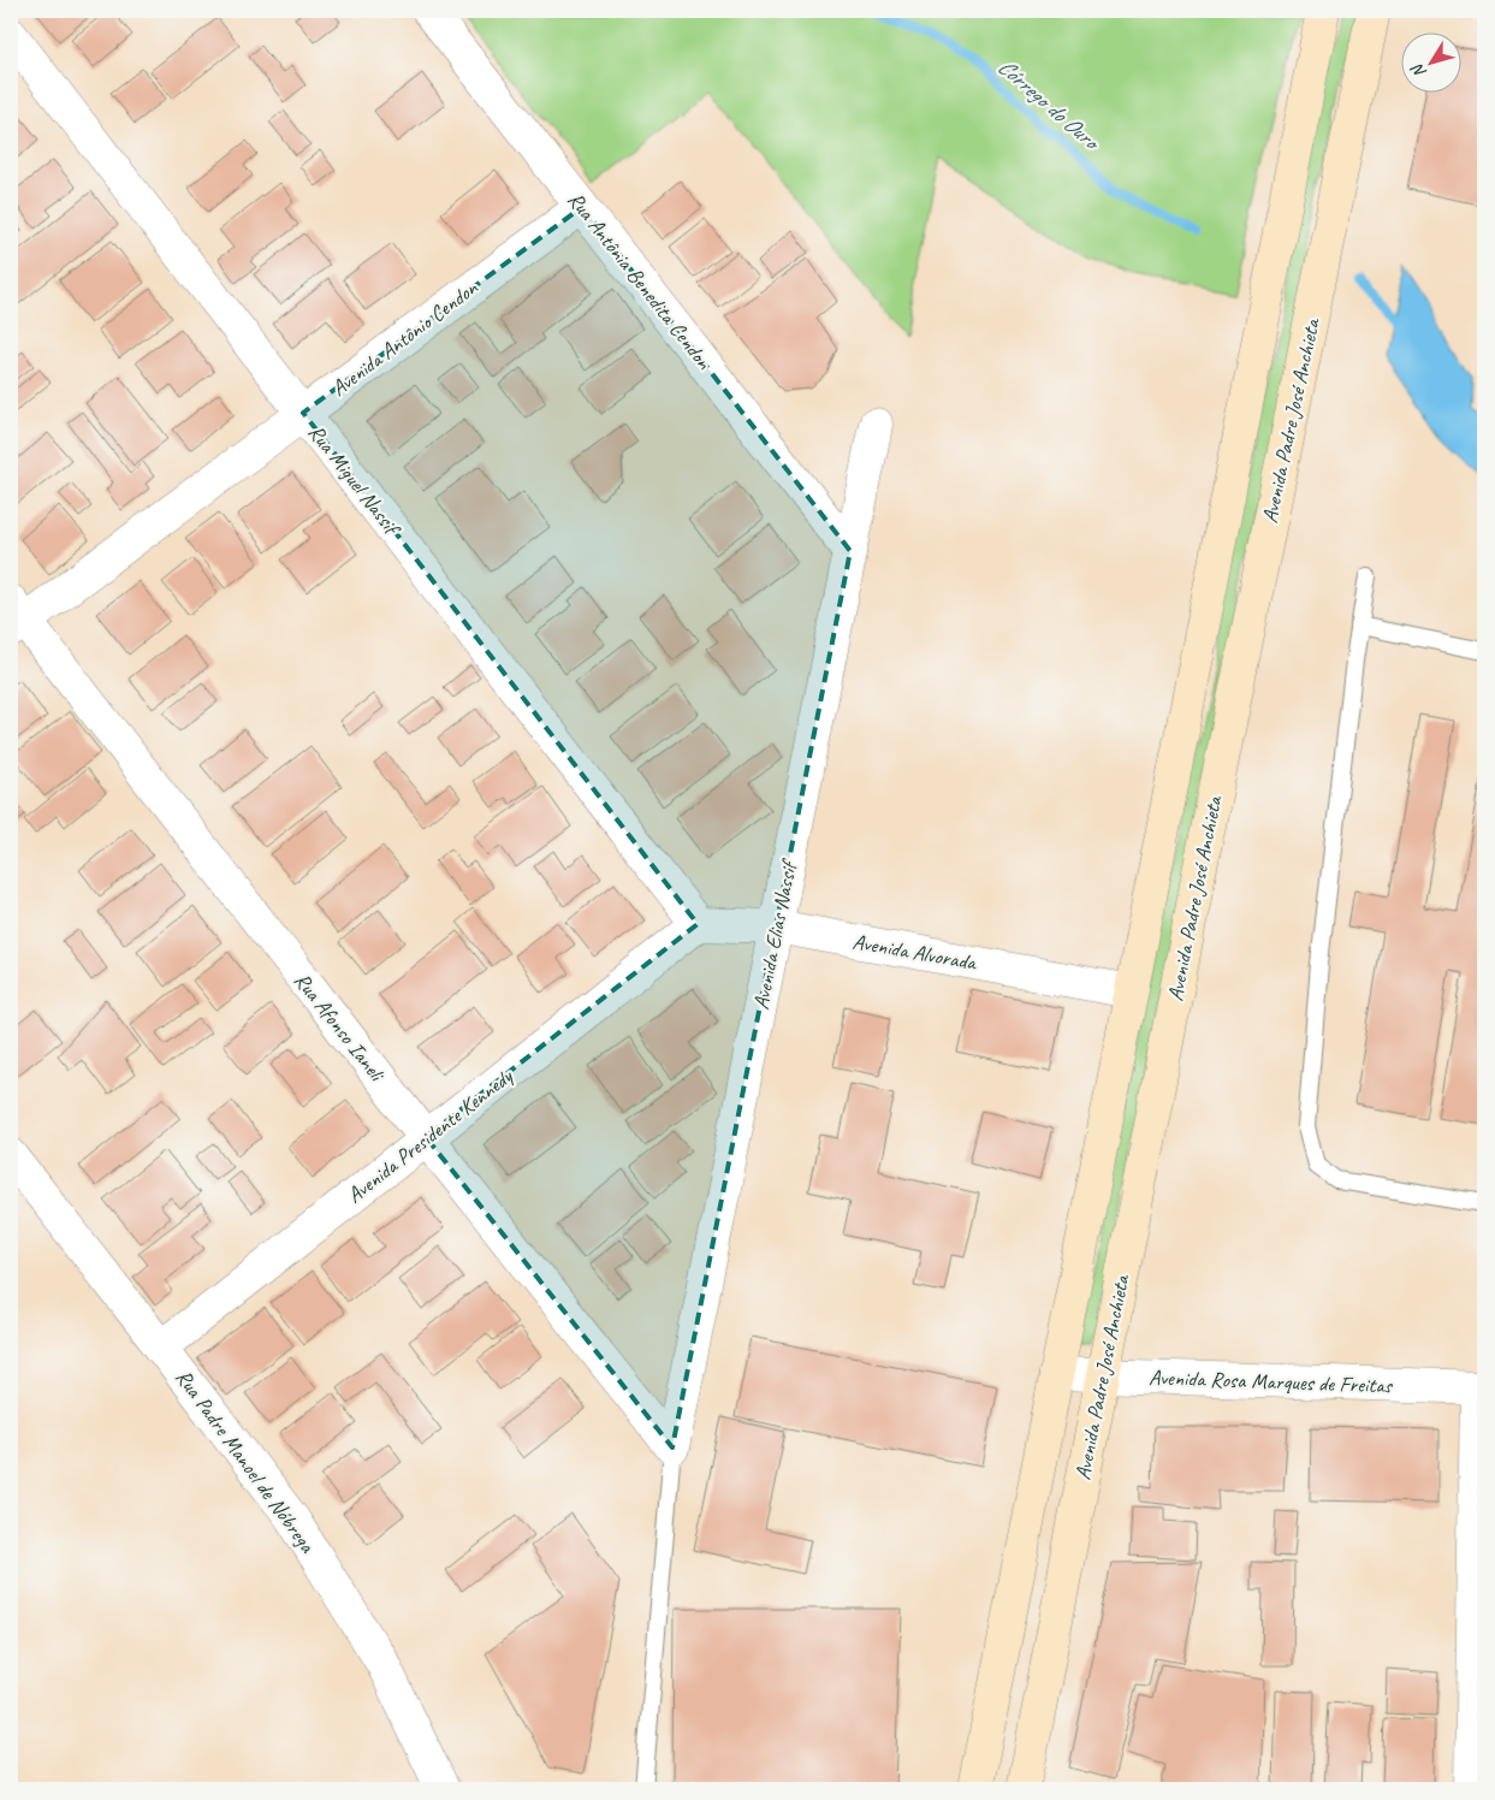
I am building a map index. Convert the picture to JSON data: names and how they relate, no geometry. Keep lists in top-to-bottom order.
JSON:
{
  "streets": {
    "main road": ["Avenida Padre José Anchieta"],
    "street": [
      "Rua Antônia Benedita Cendon",
      "Avenida Antônio Cendon",
      "Rua Miguel Nassif",
      "Avenida Elias Nassif",
      "Avenida Alvorada",
      "Rua Afonso Ianeli",
      "Avenida Presidente Kennedy",
      "Avenida Rosa Marques de Freitas",
      "Rua Padre Manoel de Nóbrega"
    ]
  },
  "crossings": [
    ["Rua Antônia Benedita Cendon", "Avenida Antônio Cendon"],
    ["Rua Antônia Benedita Cendon", "Avenida Elias Nassif"],
    ["Avenida Antônio Cendon", "Rua Miguel Nassif"],
    ["Avenida Antônio Cendon", "Rua Afonso Ianeli"],
    ["Avenida Padre José Anchieta", "Avenida Rosa Marques de Freitas"],
    ["Rua Miguel Nassif", "Avenida Alvorada"],
    ["Rua Miguel Nassif", "Avenida Presidente Kennedy"],
    ["Avenida Elias Nassif", "Avenida Alvorada"],
    ["Avenida Elias Nassif", "Rua Afonso Ianeli"],
    ["Avenida Alvorada", "Avenida Presidente Kennedy"],
    ["Rua Afonso Ianeli", "Avenida Presidente Kennedy"],
    ["Avenida Presidente Kennedy", "Rua Padre Manoel de Nóbrega"]
  ],
  "water": ["Córrego do Ouro"],
  "north": "bottom left"
}
